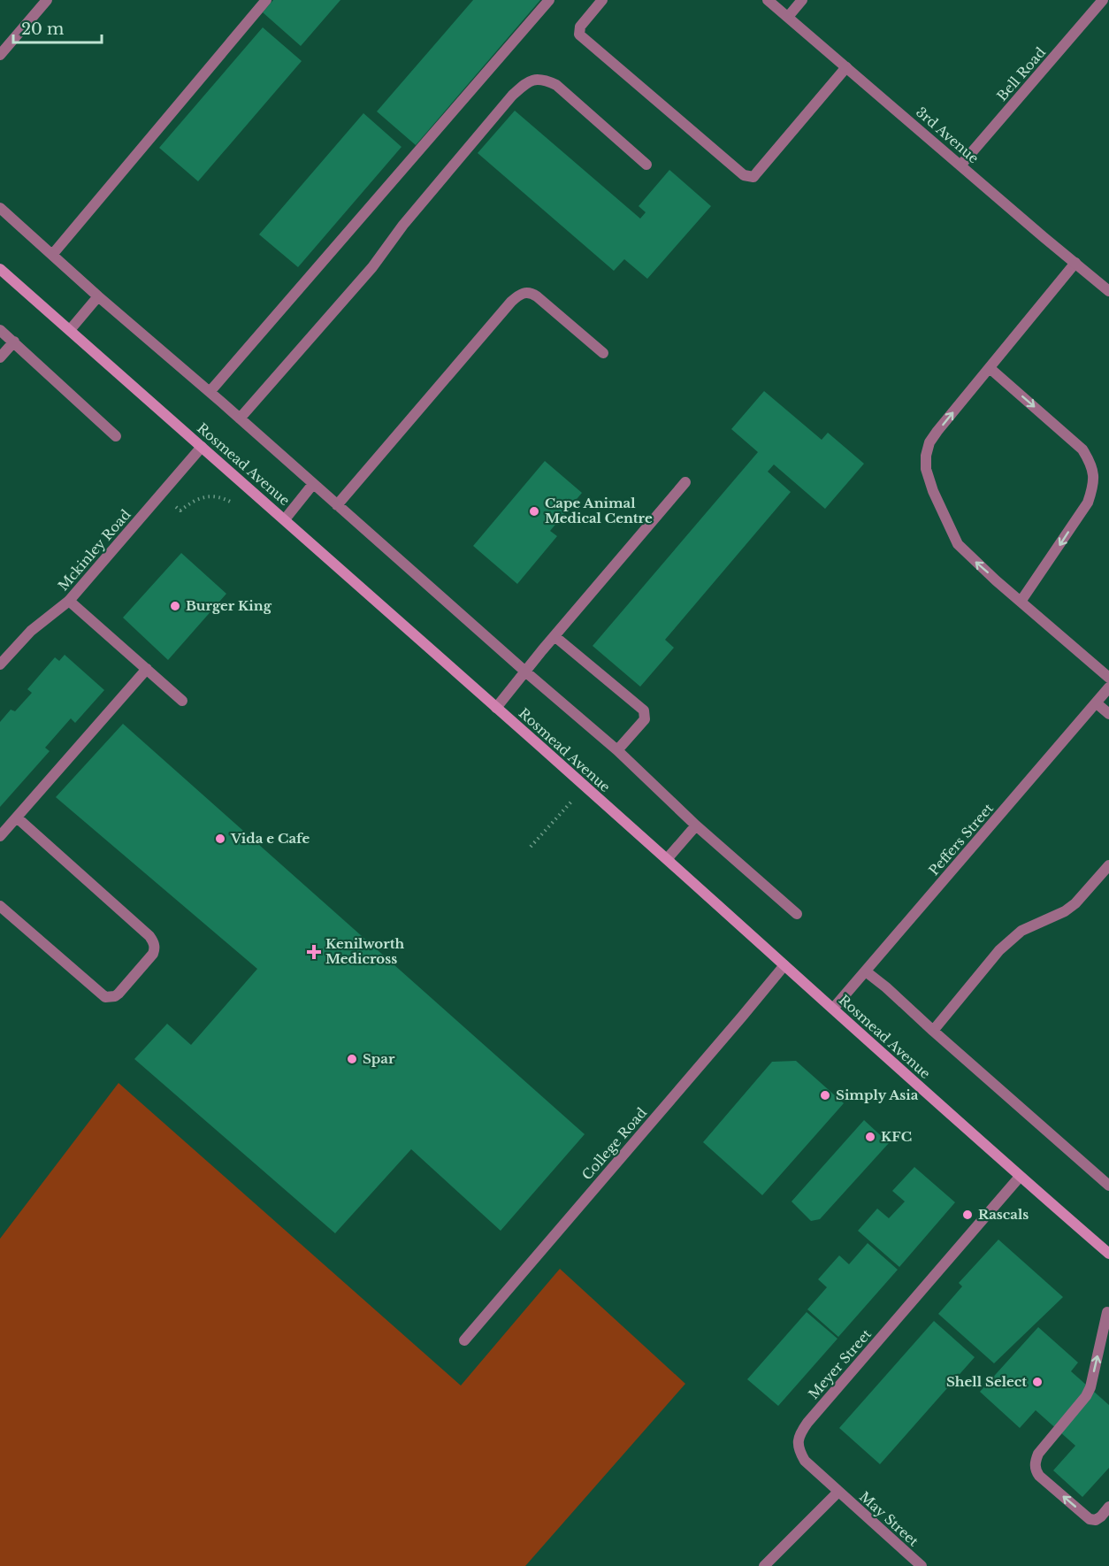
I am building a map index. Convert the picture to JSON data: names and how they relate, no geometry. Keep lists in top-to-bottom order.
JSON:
{
  "streets": {
    "main road": ["Rosmead Avenue"],
    "street": [
      "Bell Road",
      "3rd Avenue",
      "Mckinley Road",
      "Peffers Street",
      "College Road",
      "Meyer Street",
      "May Street"
    ]
  },
  "crossings": [
    ["Bell Road", "3rd Avenue"],
    ["Rosmead Avenue", "Mckinley Road"],
    ["Rosmead Avenue", "Peffers Street"],
    ["Rosmead Avenue", "College Road"],
    ["Rosmead Avenue", "Meyer Street"],
    ["Meyer Street", "May Street"]
  ],
  "places": {
    "other": [
      "Cape Animal Medical Centre",
      "Burger King",
      "Vida e Cafe",
      "Spar",
      "Simply Asia",
      "KFC",
      "Rascals",
      "Shell Select"
    ],
    "health": ["Kenilworth Medicross"]
  },
  "scale_bar": "20 m"
}
